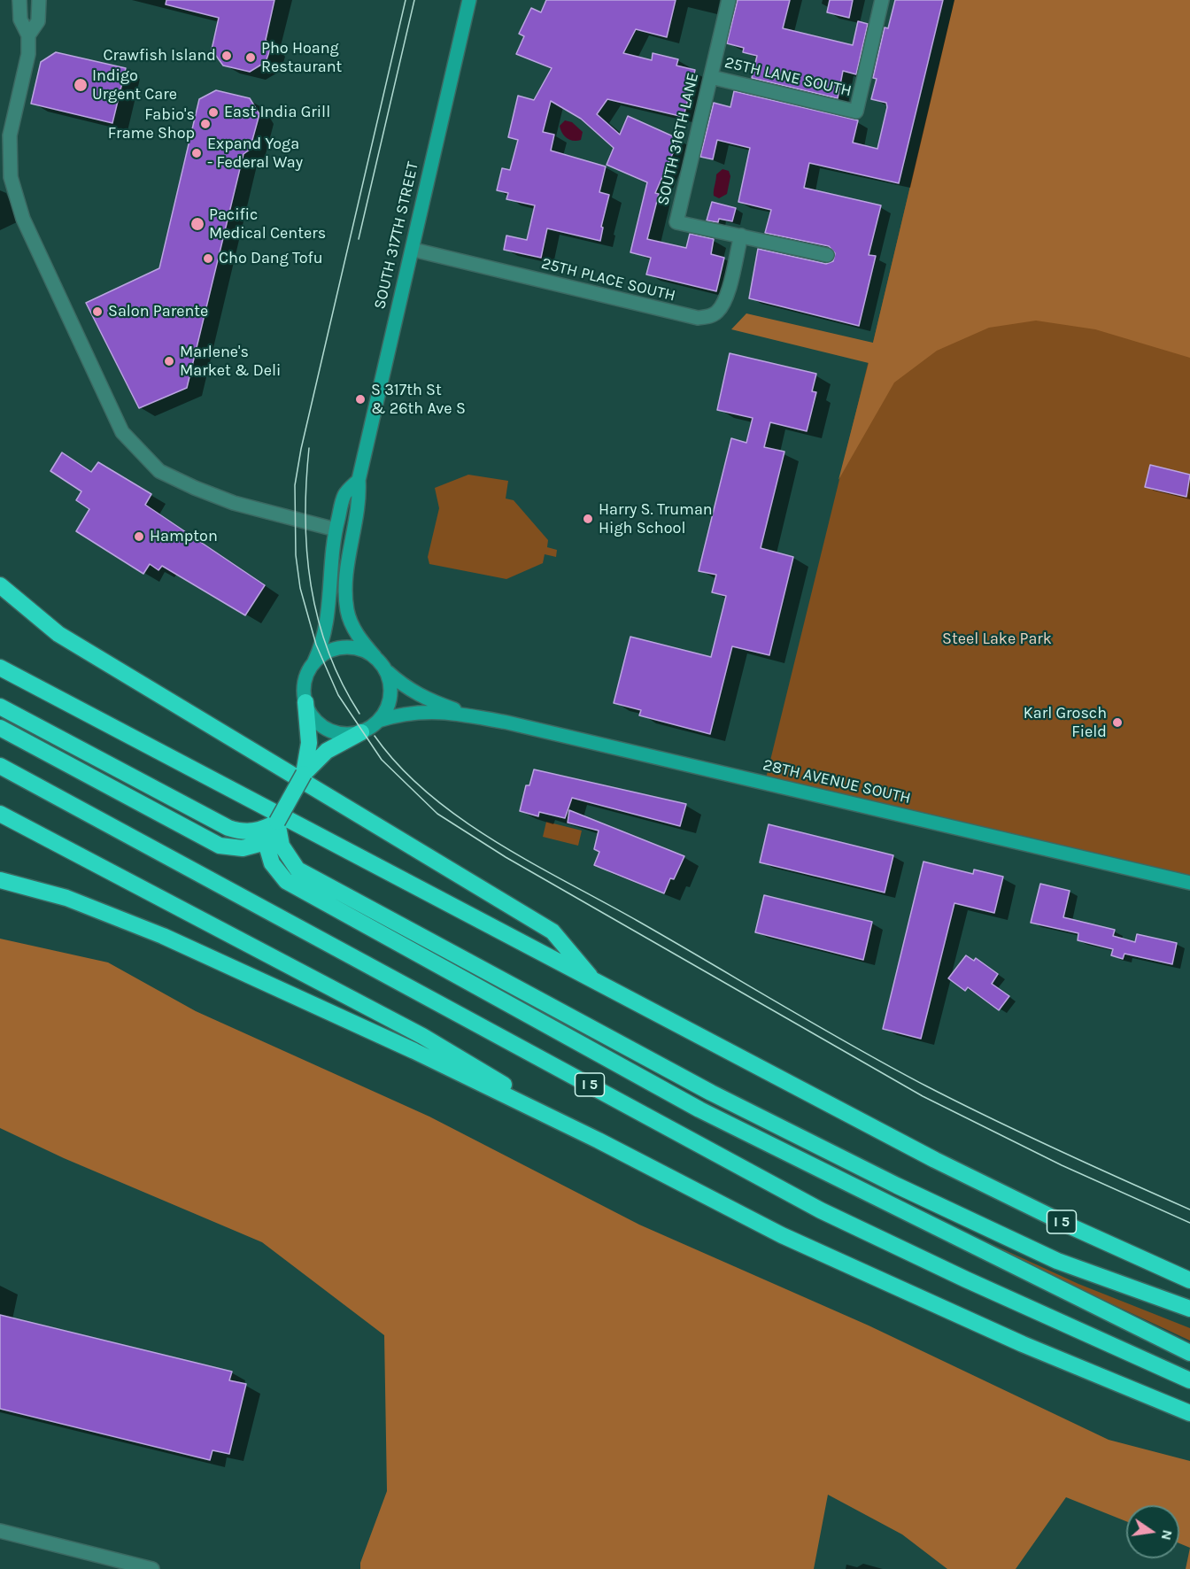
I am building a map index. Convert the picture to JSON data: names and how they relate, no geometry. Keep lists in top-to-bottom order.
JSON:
{
  "streets": {
    "highway": ["I 5"],
    "street": [
      "25TH LANE SOUTH",
      "SOUTH 316TH LANE",
      "SOUTH 317TH STREET",
      "25TH PLACE SOUTH",
      "28TH AVENUE SOUTH"
    ]
  },
  "crossings": [
    ["25TH LANE SOUTH", "SOUTH 316TH LANE"],
    ["SOUTH 316TH LANE", "25TH PLACE SOUTH"],
    ["SOUTH 317TH STREET", "25TH PLACE SOUTH"],
    ["SOUTH 317TH STREET", "28TH AVENUE SOUTH"]
  ],
  "parks": ["Steel Lake Park"],
  "places": [
    "Crawfish Island",
    "Pho Hoang Restaurant",
    "Indigo Urgent Care",
    "East India Grill",
    "Fabio's Frame Shop",
    "Expand Yoga - Federal Way",
    "Pacific Medical Centers",
    "Cho Dang Tofu",
    "Salon Parente",
    "Marlene's Market & Deli",
    "S 317th St & 26th Ave S",
    "Harry S. Truman High School",
    "Hampton",
    "Karl Grosch Field"
  ],
  "north": "right"
}
